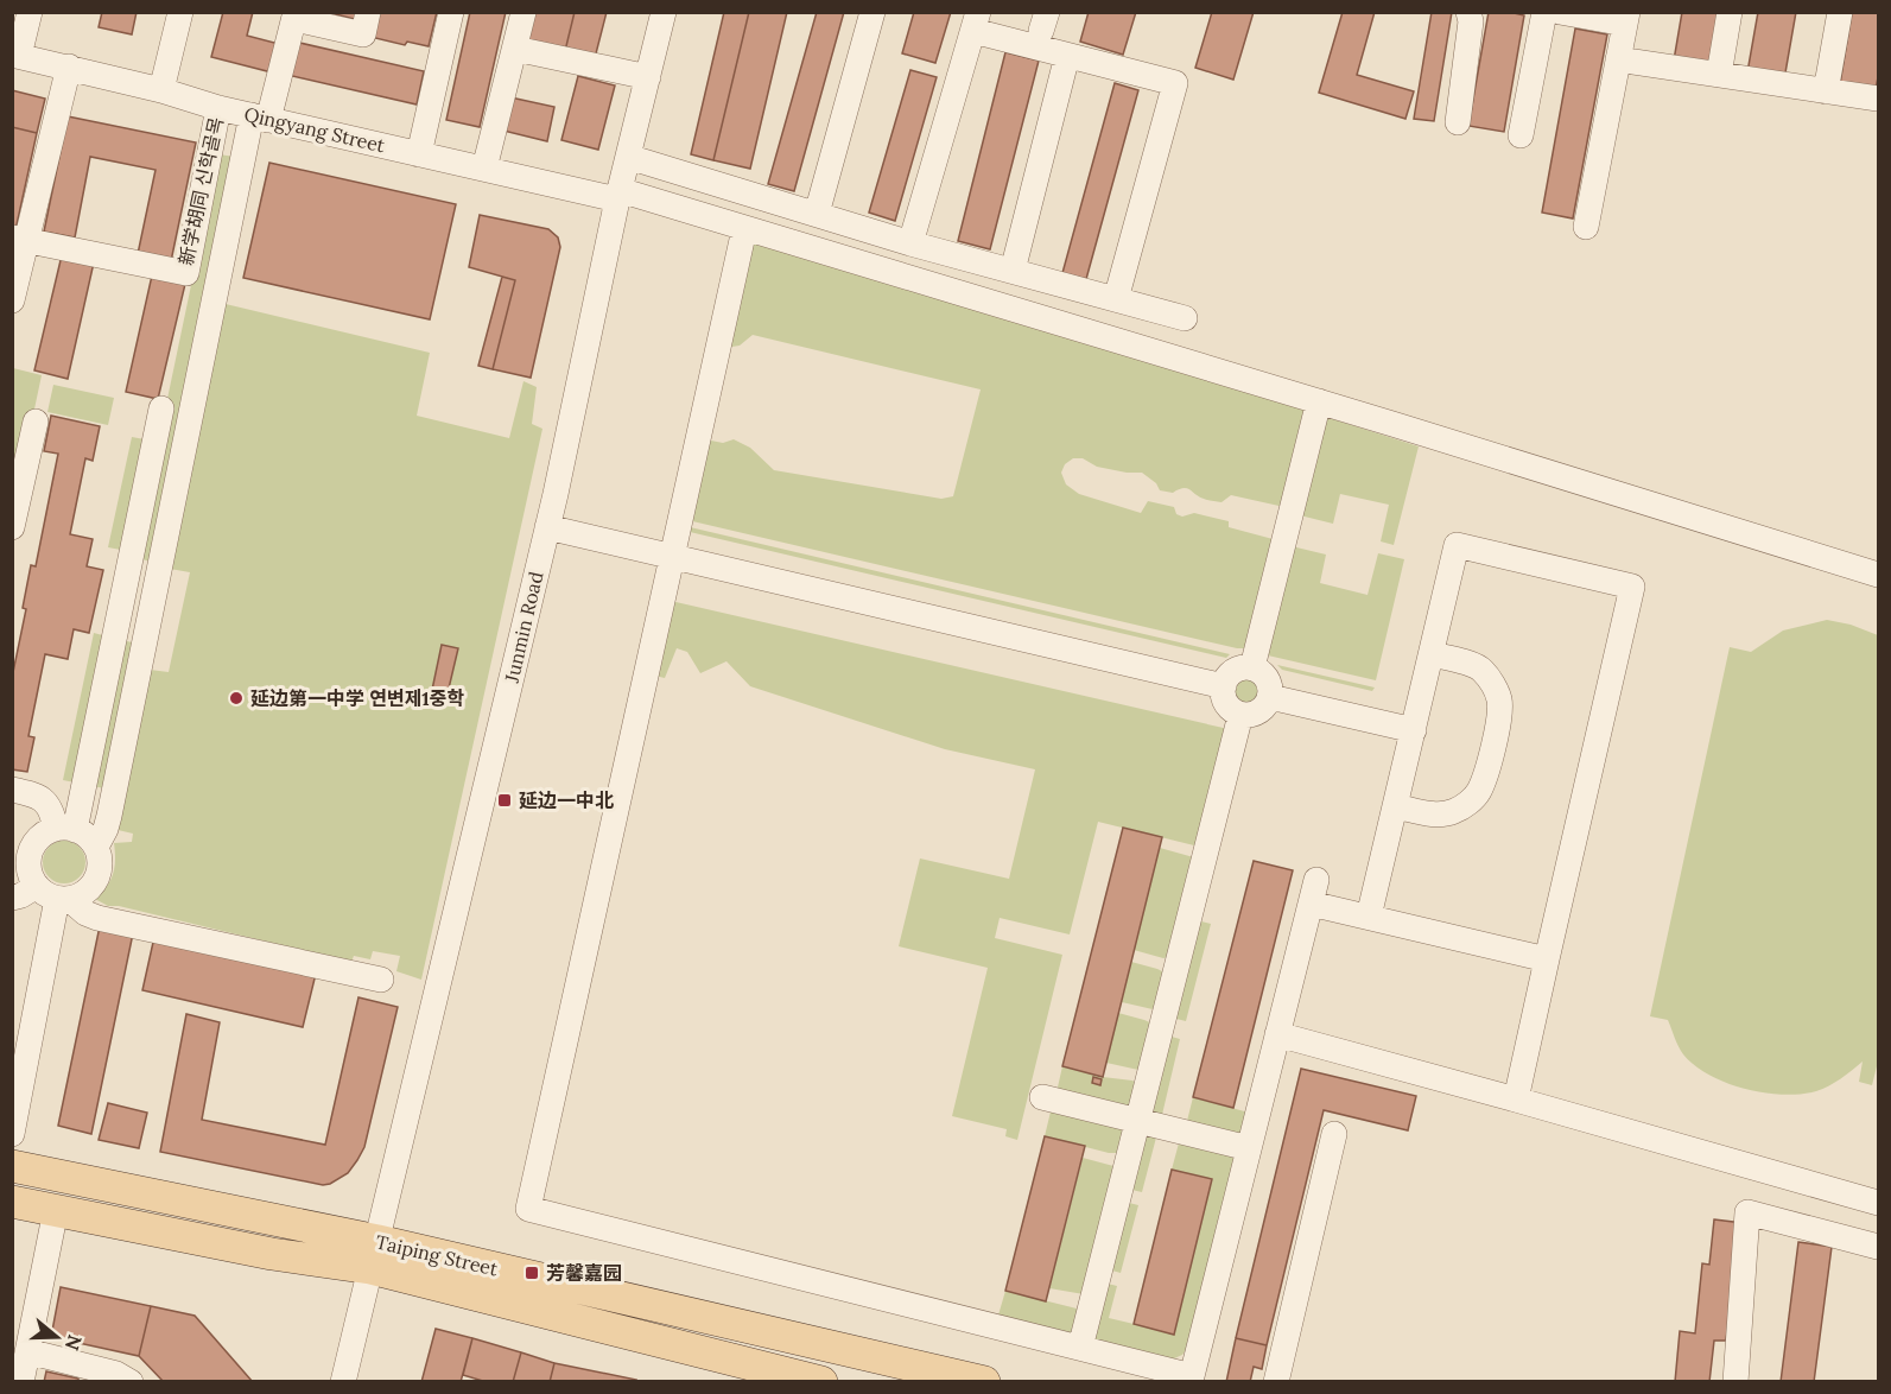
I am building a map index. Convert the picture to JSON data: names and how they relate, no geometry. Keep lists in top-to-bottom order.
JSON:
{
  "streets": {
    "main road": ["Taiping Street"],
    "street": ["Qingyang Street", "新学胡同 신학골목", "Junmin Road"]
  },
  "crossings": [
    ["Qingyang Street", "新学胡同 신학골목"],
    ["Qingyang Street", "Junmin Road"],
    ["Junmin Road", "Taiping Street"]
  ],
  "places": {
    "other": ["延边第一中学 연변제1중학"],
    "transit": ["延边一中北", "芳馨嘉园"]
  },
  "north": "right"
}
